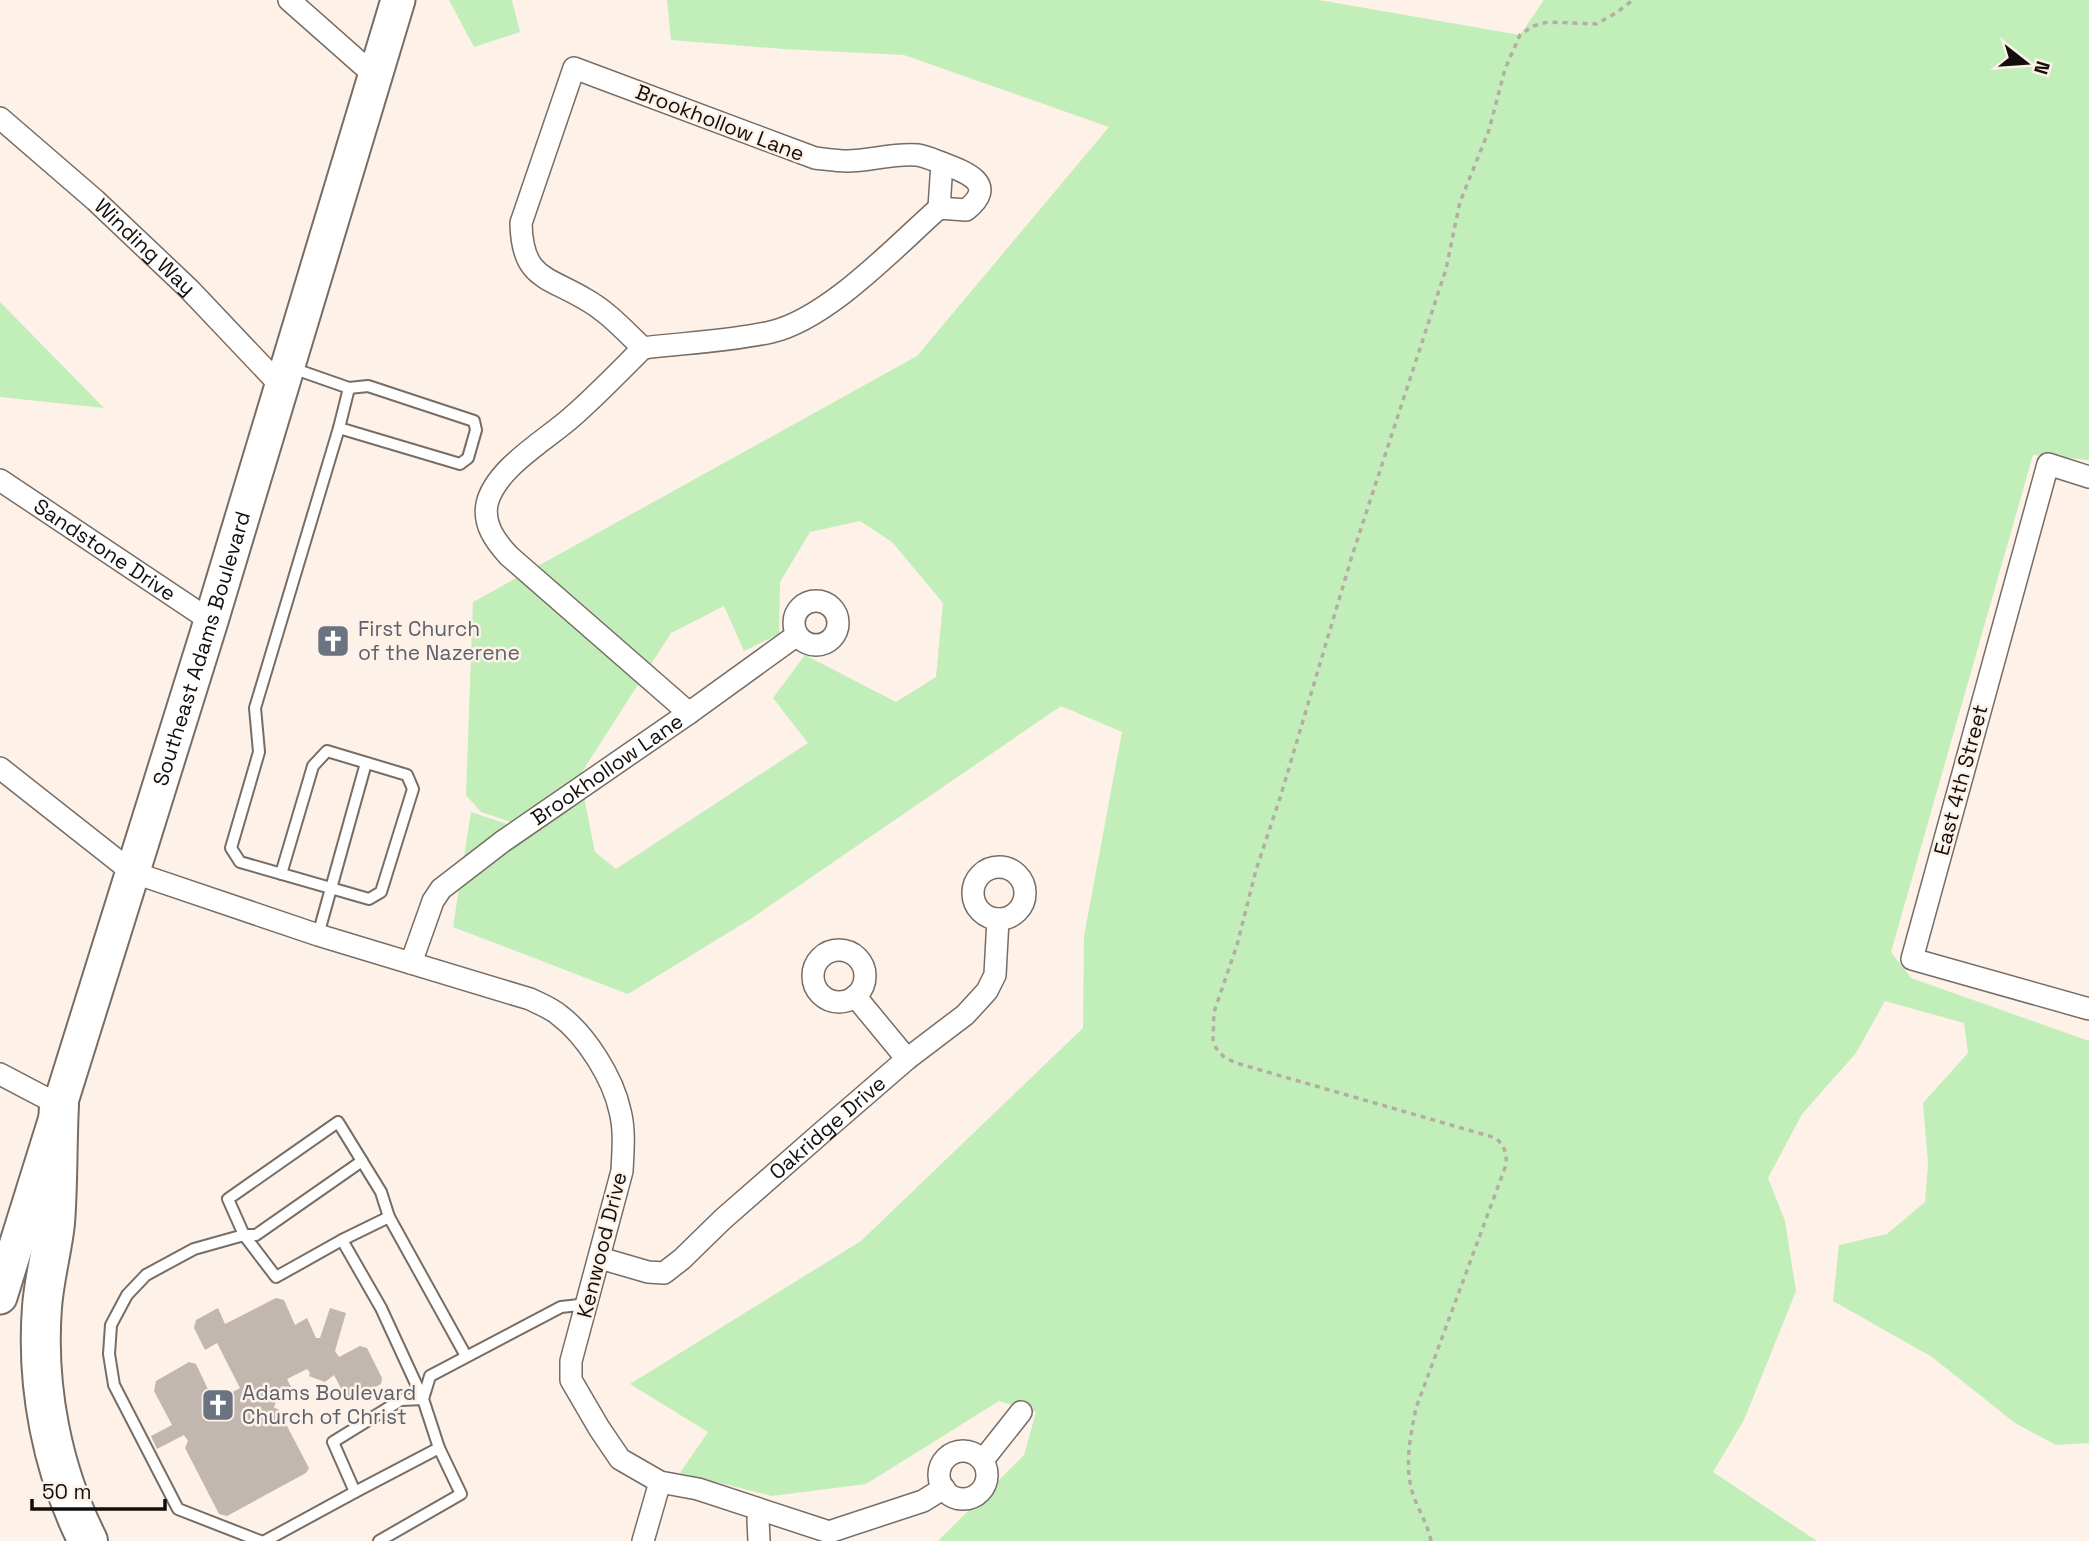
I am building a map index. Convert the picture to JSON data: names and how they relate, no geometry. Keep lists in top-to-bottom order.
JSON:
{
  "streets": {
    "main road": ["Southeast Adams Boulevard"],
    "street": [
      "Brookhollow Lane",
      "Winding Way",
      "Sandstone Drive",
      "East 4th Street",
      "Oakridge Drive",
      "Kenwood Drive"
    ]
  },
  "crossings": [
    ["Brookhollow Lane", "Kenwood Drive"],
    ["Winding Way", "Southeast Adams Boulevard"],
    ["Sandstone Drive", "Southeast Adams Boulevard"],
    ["Southeast Adams Boulevard", "Kenwood Drive"],
    ["Oakridge Drive", "Kenwood Drive"]
  ],
  "places": {
    "church": ["First Church of the Nazerene", "Adams Boulevard Church of Christ"]
  },
  "scale_bar": "50 m",
  "north": "right"
}
